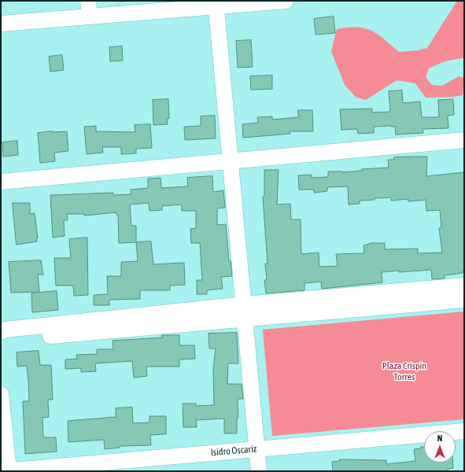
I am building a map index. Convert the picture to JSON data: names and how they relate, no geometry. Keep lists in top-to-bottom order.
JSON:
{
  "streets": {
    "street": ["Isidro Oscariz"]
  },
  "parks": ["Plaza Crispín Torres"],
  "north": "top"
}
